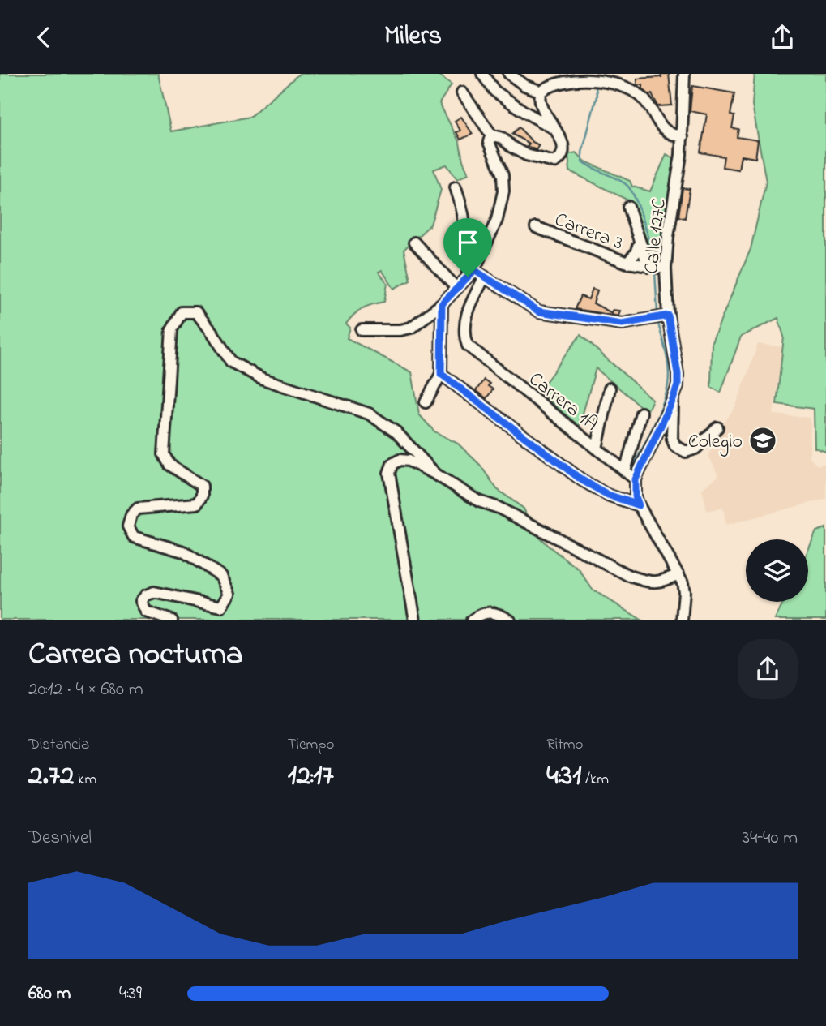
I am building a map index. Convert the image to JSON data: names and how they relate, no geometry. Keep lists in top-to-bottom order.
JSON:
{
  "streets": {
    "street": ["Carrera 3", "Calle 127C", "Carrera 1A"]
  },
  "crossings": [
    ["Carrera 3", "Calle 127C"],
    ["Calle 127C", "Carrera 1A"]
  ],
  "places": {
    "school or university": ["Colegio"]
  },
  "page": {
    "header": "Milers",
    "heading": ["Carrera nocturna", "20:12 · 4 × 680 m"],
    "stats": [
      ["Distancia", "2.72 km"],
      ["Tiempo", "12:17"],
      ["Ritmo", "4:31 /km"]
    ],
    "chart": ["Desnivel", "34–40 m"],
    "list": [
      {
        "name": "680 m",
        "note": "4:39"
      }
    ]
  }
}
